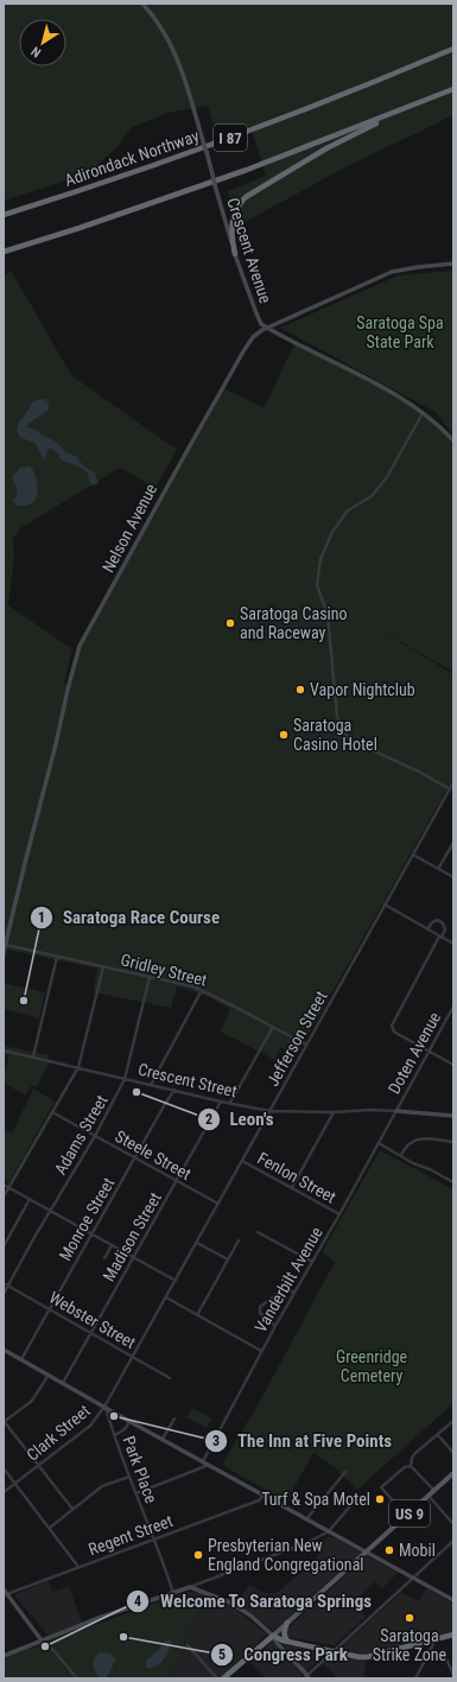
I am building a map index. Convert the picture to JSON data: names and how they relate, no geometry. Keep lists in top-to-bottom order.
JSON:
{
  "streets": {
    "highway": ["I 87", "Adirondack Northway", "US 9"],
    "street": [
      "Crescent Avenue",
      "Nelson Avenue",
      "Gridley Street",
      "Jefferson Street",
      "Doten Avenue",
      "Crescent Street",
      "Adams Street",
      "Steele Street",
      "Fenlon Street",
      "Monroe Street",
      "Madison Street",
      "Vanderbilt Avenue",
      "Webster Street",
      "Clark Street",
      "Park Place",
      "Regent Street"
    ]
  },
  "crossings": [
    ["Crescent Avenue", "Nelson Avenue"],
    ["Nelson Avenue", "Gridley Street"],
    ["Gridley Street", "Jefferson Street"],
    ["Gridley Street", "Adams Street"],
    ["Jefferson Street", "Crescent Street"],
    ["Jefferson Street", "Steele Street"],
    ["Jefferson Street", "Fenlon Street"],
    ["Jefferson Street", "Webster Street"],
    ["Jefferson Street", "Clark Street"],
    ["Jefferson Street", "Park Place"],
    ["Doten Avenue", "Crescent Street"],
    ["Doten Avenue", "Vanderbilt Avenue"],
    ["Crescent Street", "Adams Street"],
    ["Crescent Street", "Monroe Street"],
    ["Crescent Street", "Madison Street"],
    ["Crescent Street", "Vanderbilt Avenue"],
    ["Adams Street", "Steele Street"],
    ["Adams Street", "Webster Street"],
    ["Steele Street", "Monroe Street"],
    ["Steele Street", "Madison Street"],
    ["Fenlon Street", "Vanderbilt Avenue"],
    ["Monroe Street", "Webster Street"],
    ["Madison Street", "Webster Street"],
    ["Clark Street", "Park Place"],
    ["Park Place", "Regent Street"]
  ],
  "parks": ["Saratoga Spa State Park", "Greenridge Cemetery"],
  "places": [
    "Saratoga Casino and Raceway",
    "Vapor Nightclub",
    "Saratoga Casino Hotel",
    "Saratoga Race Course",
    "Leon's",
    "The Inn at Five Points",
    "Turf & Spa Motel",
    "Mobil",
    "Presbyterian New England Congregational",
    "Saratoga Strike Zone",
    "Congress Park",
    "Welcome To Saratoga Springs"
  ],
  "north": "bottom left"
}
